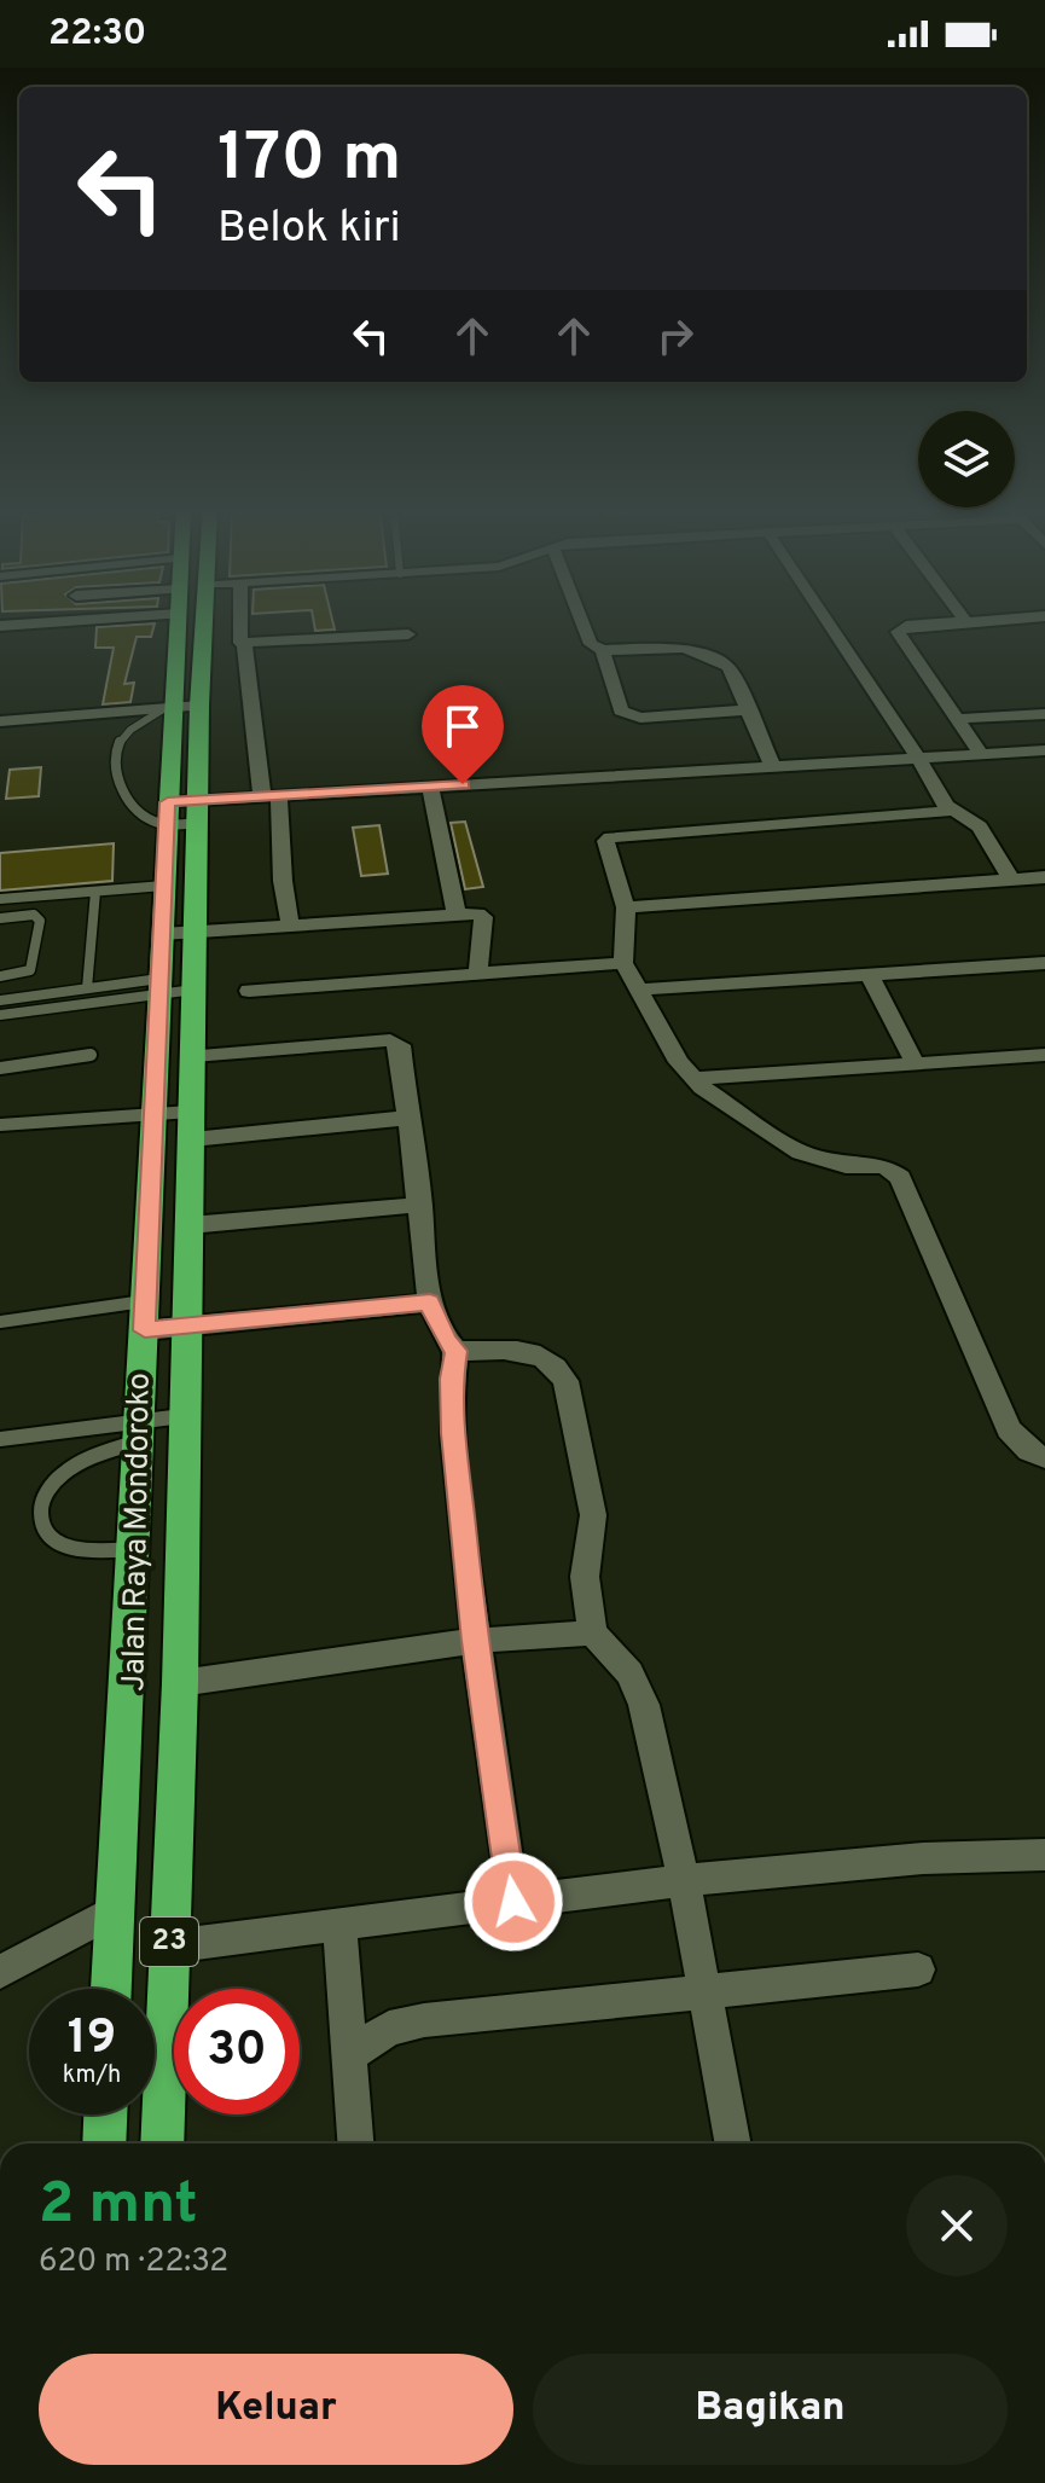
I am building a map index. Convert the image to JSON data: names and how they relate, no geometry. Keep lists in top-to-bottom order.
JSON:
{
  "streets": {
    "highway": ["Jalan Raya Mondoroko", "23"]
  },
  "page": {
    "status": "22:30",
    "turn": ["170 m", "Belok kiri"],
    "speed": "19 km/h",
    "limit": "30",
    "heading": ["2 mnt", "620 m · 22:32"],
    "buttons": ["Keluar", "Bagikan"]
  }
}
